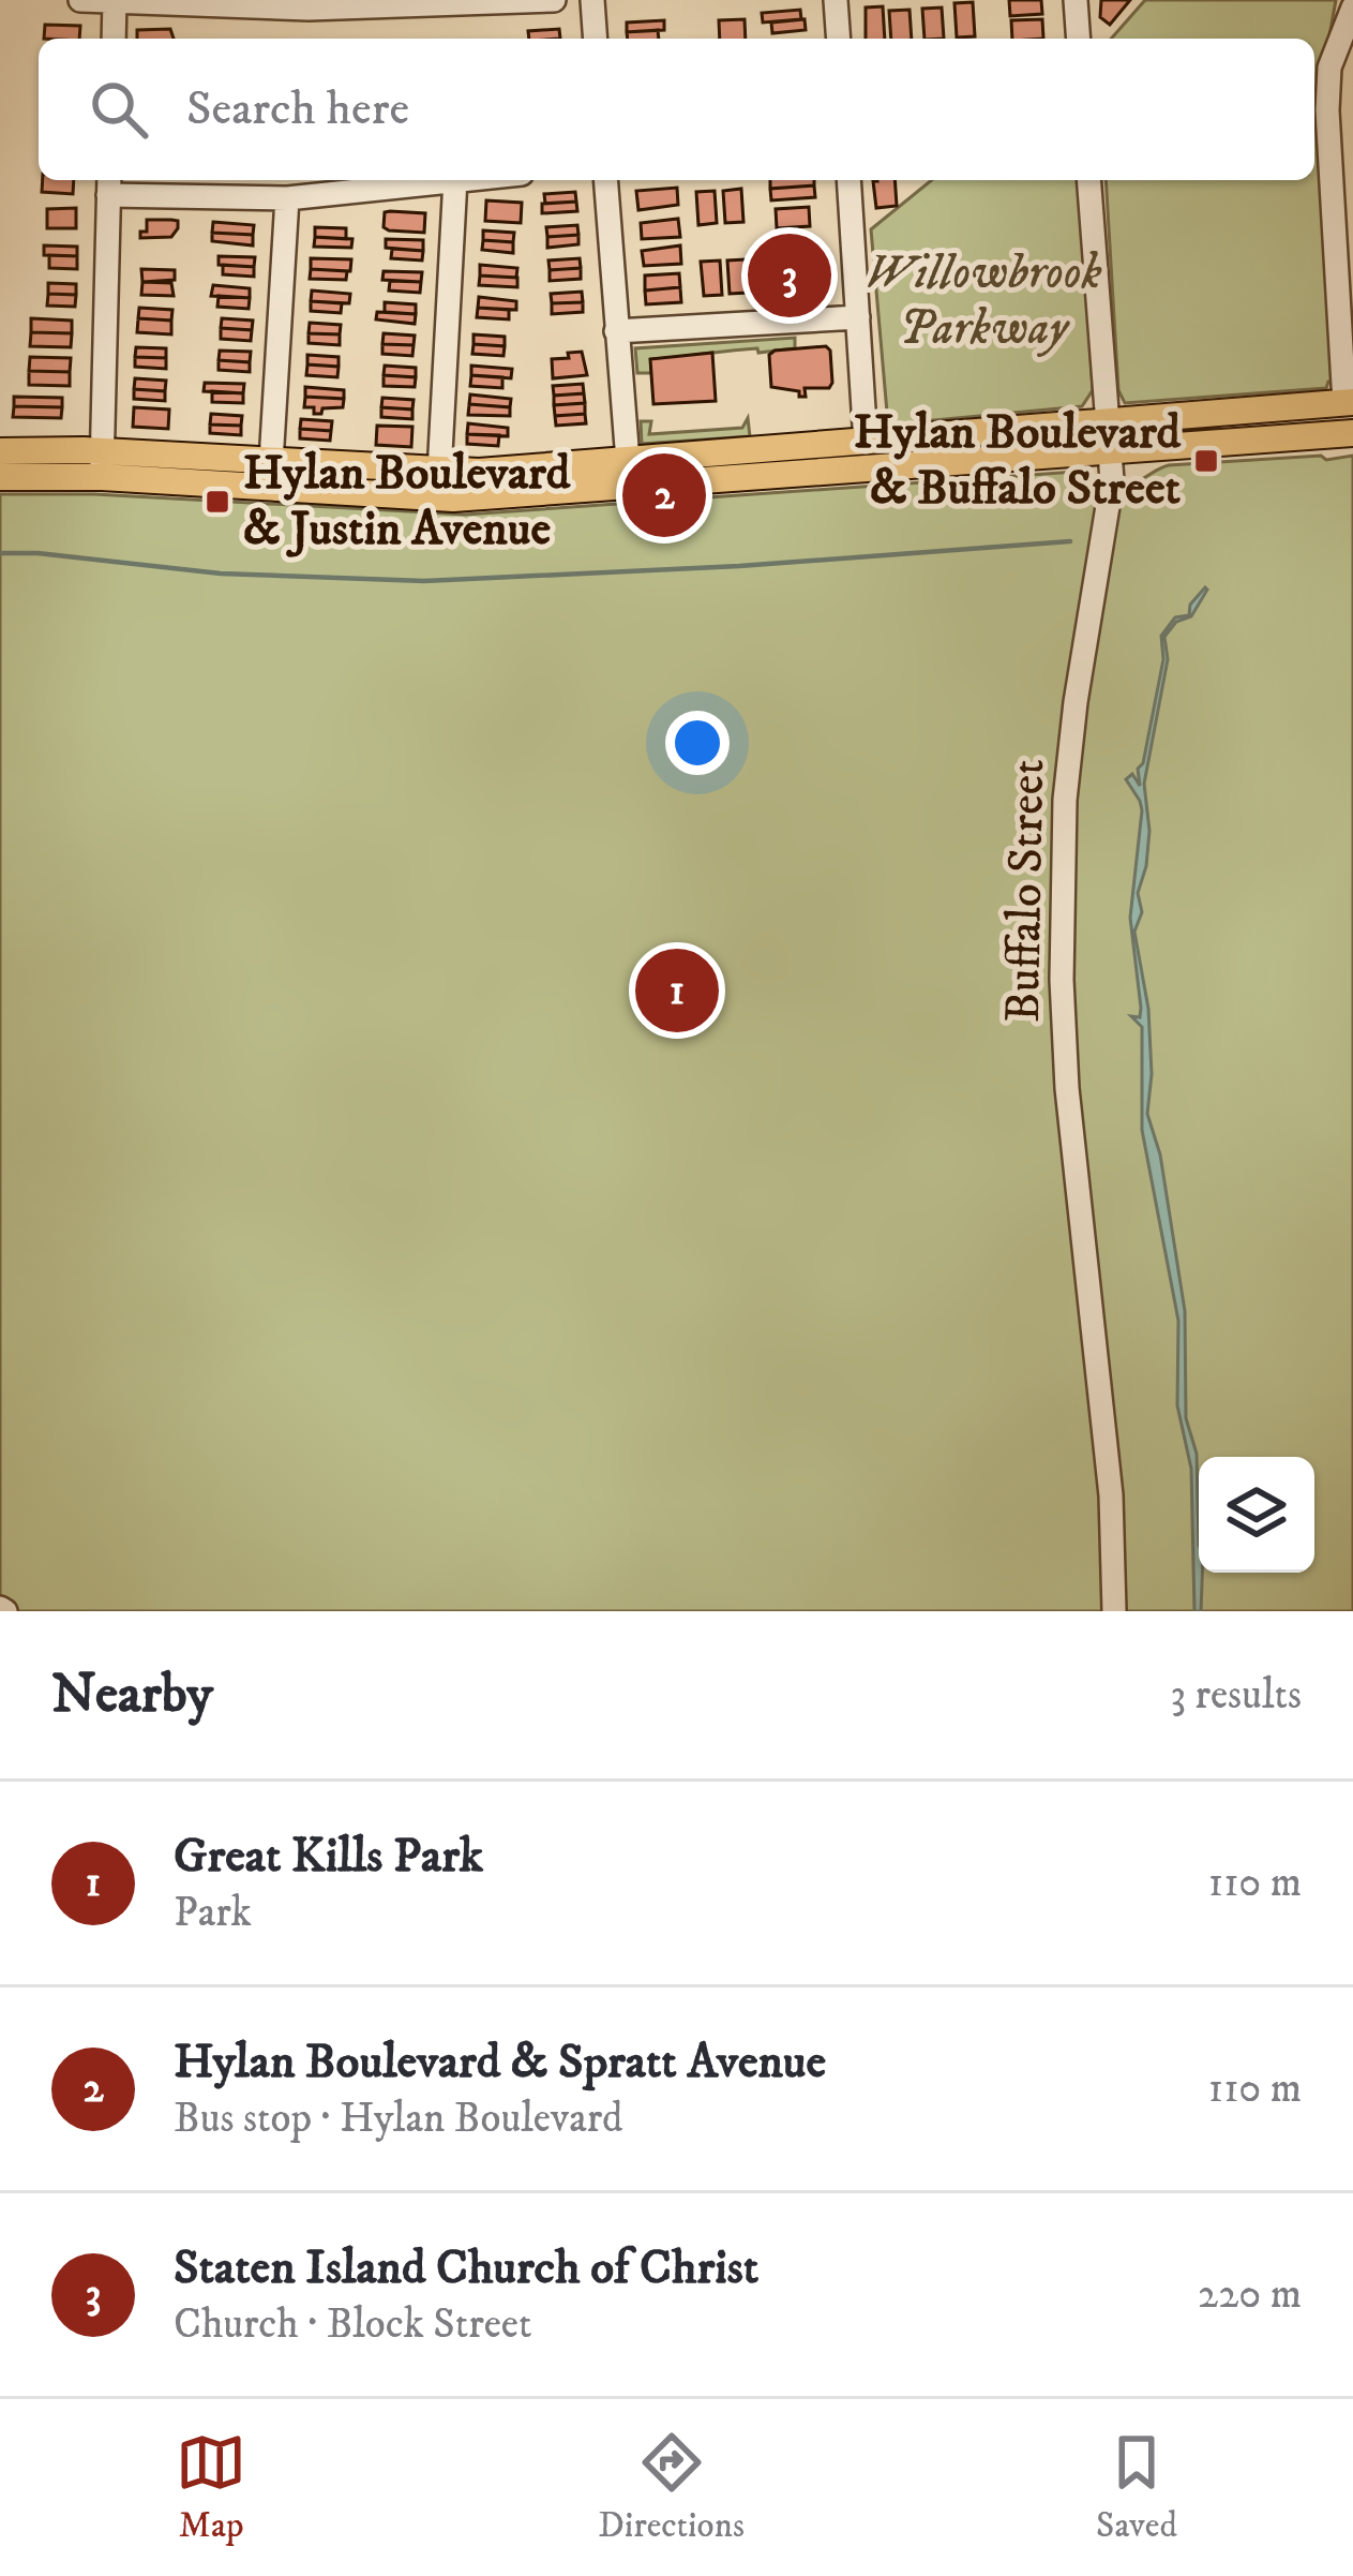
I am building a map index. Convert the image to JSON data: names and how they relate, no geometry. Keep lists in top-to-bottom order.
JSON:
{
  "streets": {
    "street": ["Buffalo Street"]
  },
  "parks": ["Willowbrook Parkway"],
  "places": {
    "transit": ["Hylan Boulevard & Buffalo Street", "Hylan Boulevard & Justin Avenue"]
  },
  "page": {
    "search": "Search here",
    "pins": ["3", "2", "1"],
    "heading": ["Nearby", "3 results"],
    "list": [
      {
        "mark": "1",
        "name": "Great Kills Park",
        "note": "Park",
        "value": "110 m"
      },
      {
        "mark": "2",
        "name": "Hylan Boulevard & Spratt Avenue",
        "note": "Bus stop · Hylan Boulevard",
        "value": "110 m"
      },
      {
        "mark": "3",
        "name": "Staten Island Church of Christ",
        "note": "Church · Block Street",
        "value": "220 m"
      }
    ],
    "nav": ["Map", "Directions", "Saved"]
  }
}
